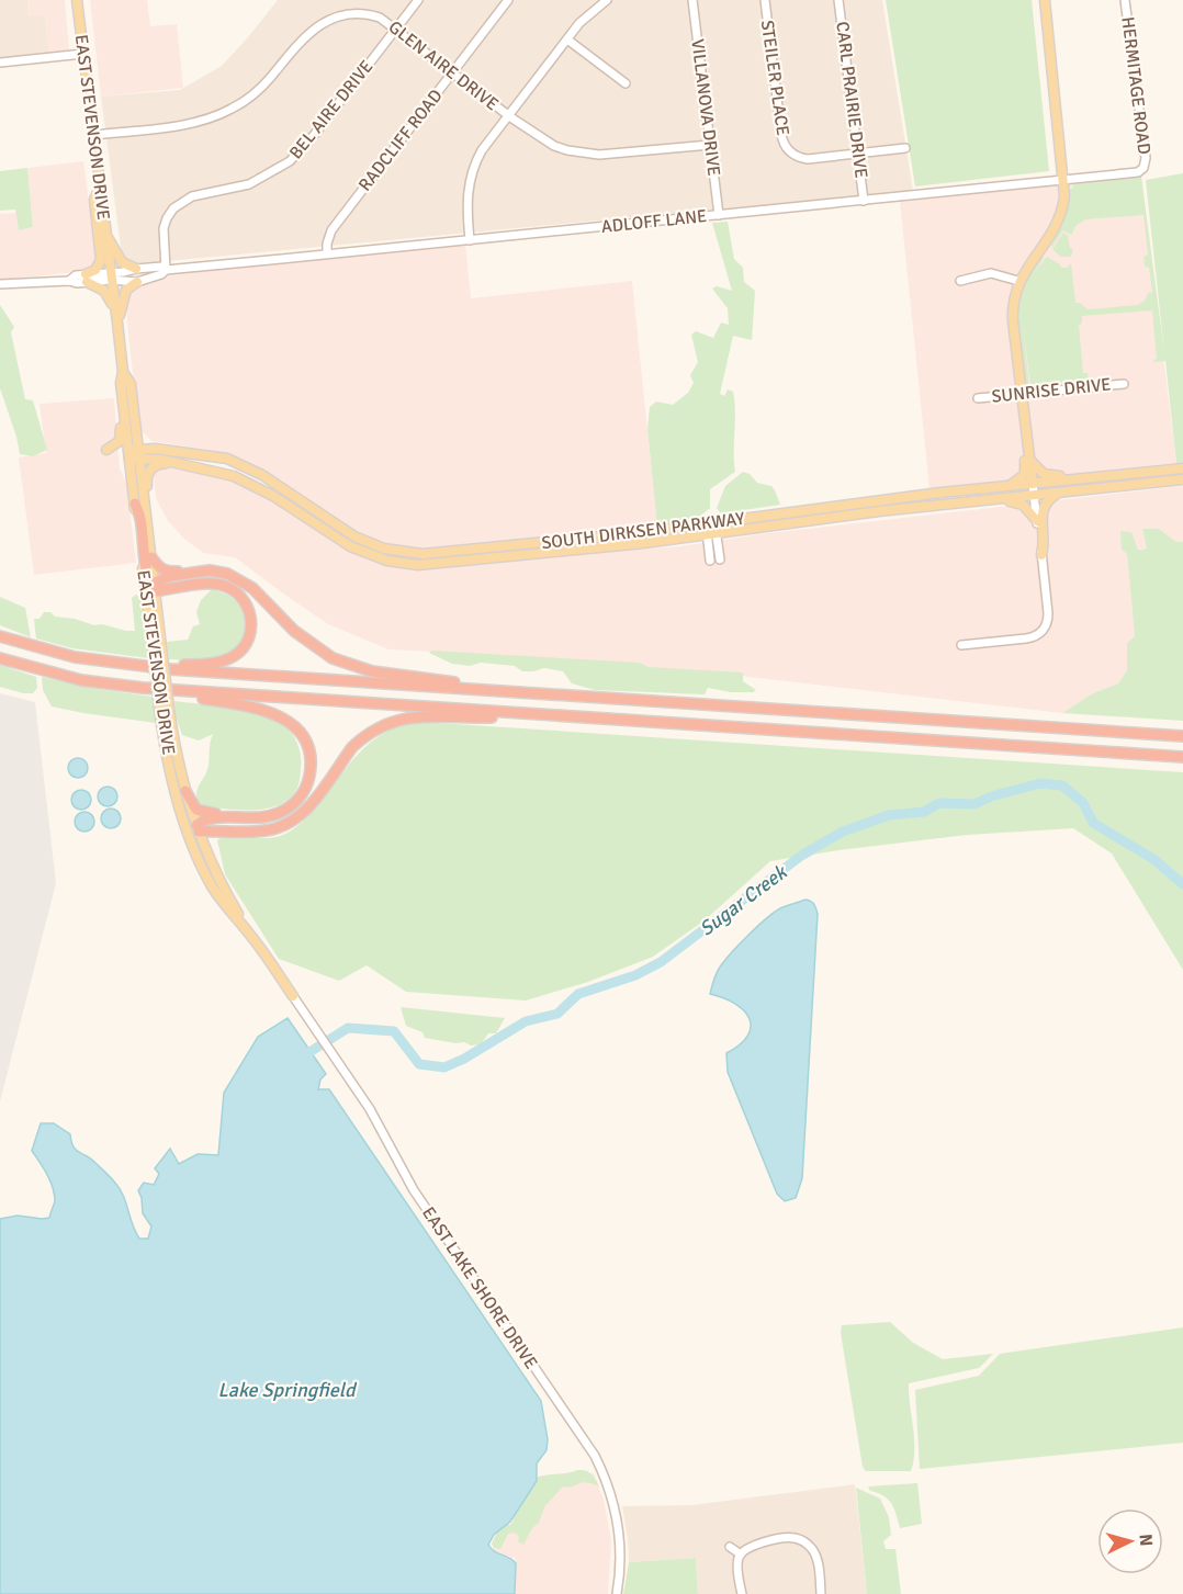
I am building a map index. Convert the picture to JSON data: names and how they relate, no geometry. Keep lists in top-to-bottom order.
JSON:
{
  "streets": {
    "main road": ["EAST STEVENSON DRIVE", "SOUTH DIRKSEN PARKWAY"],
    "street": [
      "GLEN AIRE DRIVE",
      "STEILER PLACE",
      "HERMITAGE ROAD",
      "CARL PRAIRIE DRIVE",
      "VILLANOVA DRIVE",
      "BEL AIRE DRIVE",
      "RADCLIFF ROAD",
      "ADLOFF LANE",
      "SUNRISE DRIVE",
      "EAST LAKE SHORE DRIVE"
    ]
  },
  "crossings": [
    ["GLEN AIRE DRIVE", "VILLANOVA DRIVE"],
    ["GLEN AIRE DRIVE", "BEL AIRE DRIVE"],
    ["GLEN AIRE DRIVE", "EAST STEVENSON DRIVE"],
    ["GLEN AIRE DRIVE", "RADCLIFF ROAD"],
    ["STEILER PLACE", "CARL PRAIRIE DRIVE"],
    ["HERMITAGE ROAD", "ADLOFF LANE"],
    ["CARL PRAIRIE DRIVE", "ADLOFF LANE"],
    ["VILLANOVA DRIVE", "ADLOFF LANE"],
    ["BEL AIRE DRIVE", "ADLOFF LANE"],
    ["EAST STEVENSON DRIVE", "ADLOFF LANE"],
    ["EAST STEVENSON DRIVE", "SOUTH DIRKSEN PARKWAY"],
    ["EAST STEVENSON DRIVE", "EAST LAKE SHORE DRIVE"],
    ["RADCLIFF ROAD", "ADLOFF LANE"]
  ],
  "water": ["Sugar Creek", "Lake Springfield"],
  "north": "right"
}
